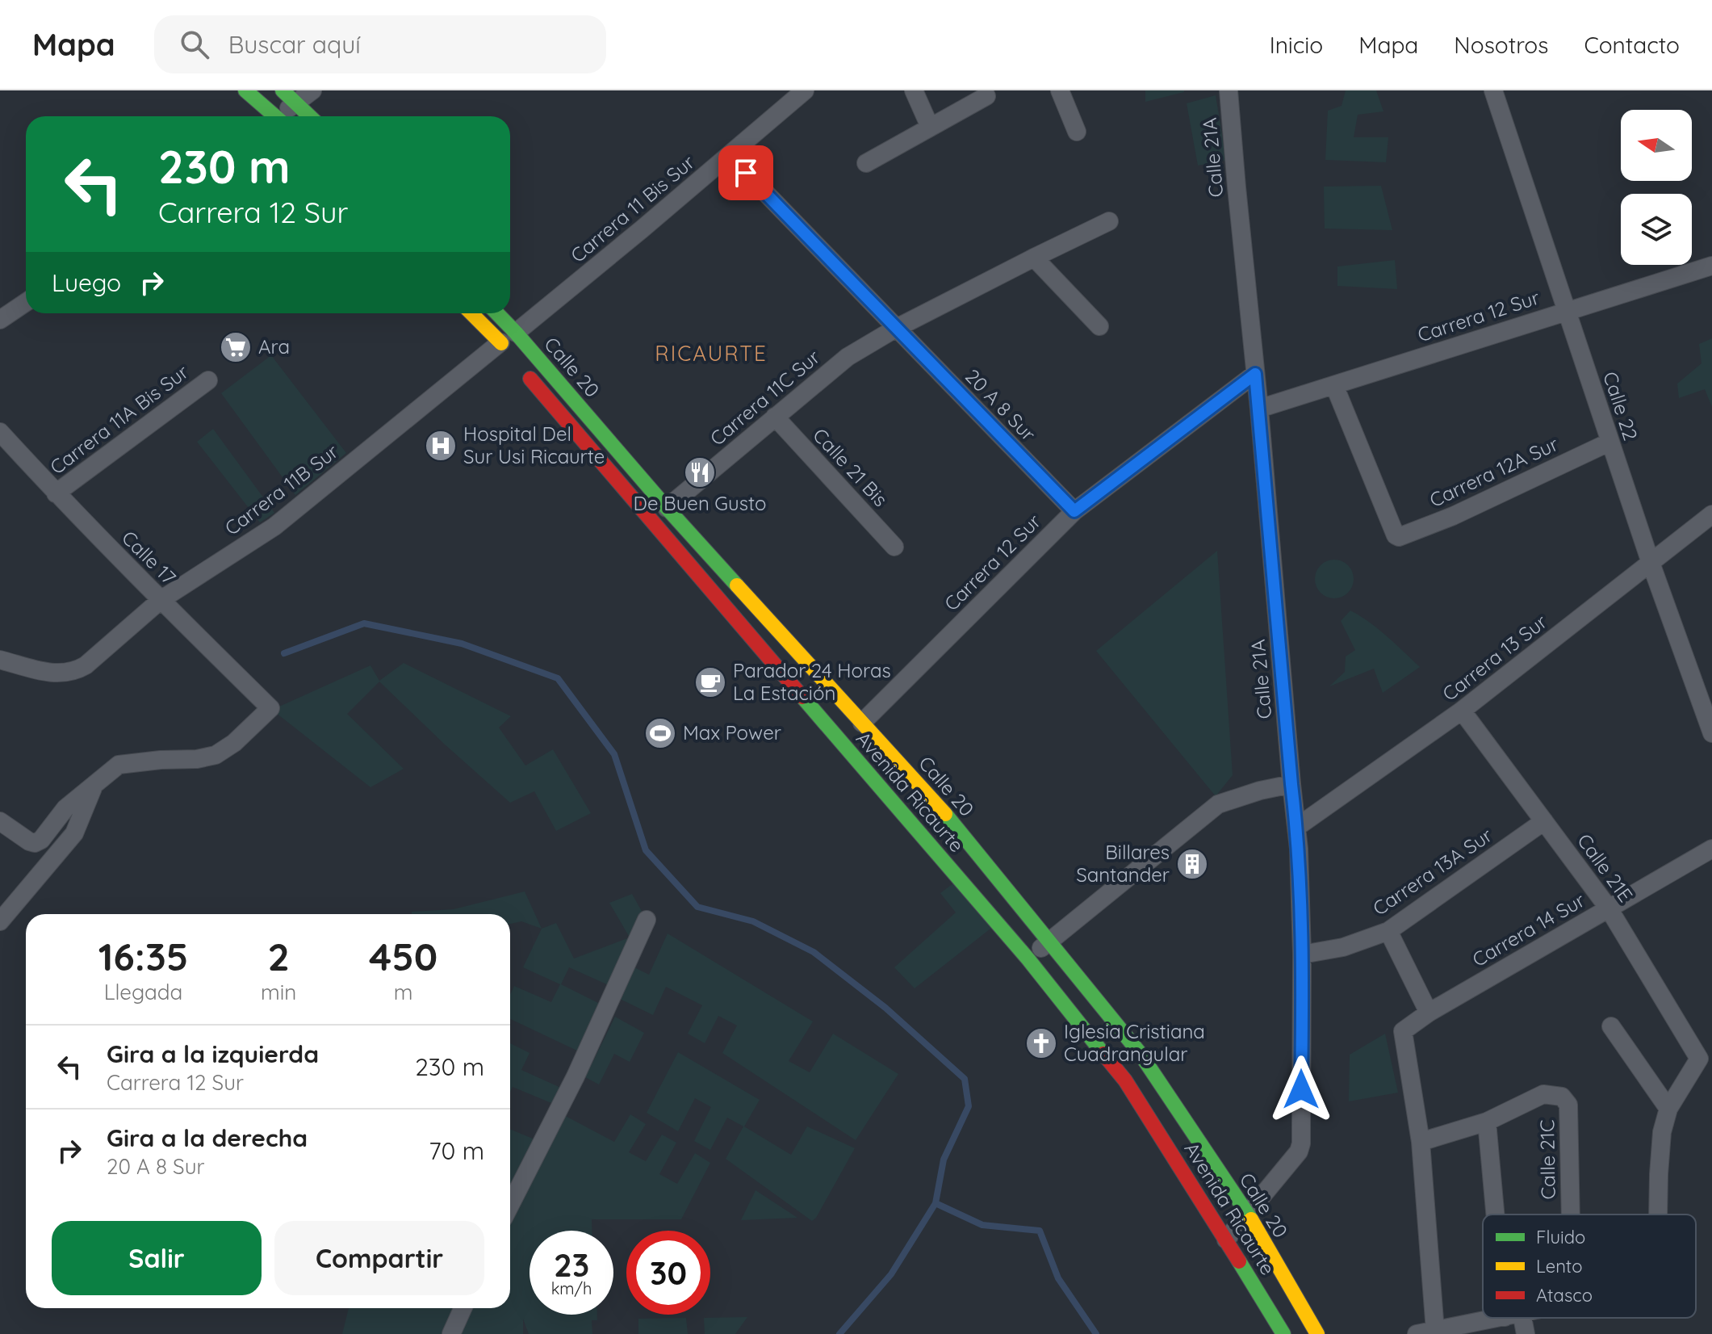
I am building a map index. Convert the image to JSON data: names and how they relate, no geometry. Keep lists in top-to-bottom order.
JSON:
{
  "streets": {
    "main road": ["Calle 20", "Avenida Ricaurte"],
    "street": [
      "Calle 21A",
      "Carrera 11 Bis Sur",
      "Carrera 12 Sur",
      "Carrera 11C Sur",
      "20 A 8 Sur",
      "Calle 22",
      "Carrera 11A Bis Sur",
      "Calle 21 Bis",
      "Carrera 12A Sur",
      "Carrera 11B Sur",
      "Calle 17",
      "Carrera 13 Sur",
      "Calle 21E",
      "Carrera 13A Sur",
      "Carrera 14 Sur",
      "Calle 21C"
    ]
  },
  "crossings": [
    ["Calle 21A", "Carrera 12 Sur"],
    ["Calle 21A", "Calle 20"],
    ["Calle 21A", "Carrera 13 Sur"],
    ["Calle 21A", "Avenida Ricaurte"],
    ["Calle 21A", "Carrera 13A Sur"],
    ["Carrera 11 Bis Sur", "Calle 20"],
    ["Carrera 11 Bis Sur", "20 A 8 Sur"],
    ["Carrera 11 Bis Sur", "Carrera 11B Sur"],
    ["Carrera 12 Sur", "Calle 20"],
    ["Carrera 12 Sur", "20 A 8 Sur"],
    ["Carrera 12 Sur", "Calle 22"],
    ["Carrera 12 Sur", "Carrera 12A Sur"],
    ["Calle 20", "Carrera 11C Sur"],
    ["Calle 20", "Carrera 11B Sur"],
    ["Carrera 11C Sur", "20 A 8 Sur"],
    ["Carrera 11C Sur", "Calle 21 Bis"],
    ["Calle 22", "Carrera 12A Sur"],
    ["Calle 22", "Carrera 13 Sur"],
    ["Carrera 11A Bis Sur", "Calle 17"],
    ["Carrera 11B Sur", "Calle 17"],
    ["Carrera 13 Sur", "Calle 21E"],
    ["Calle 21E", "Carrera 13A Sur"],
    ["Calle 21E", "Carrera 14 Sur"]
  ],
  "districts": ["RICAURTE"],
  "places": {
    "supermarket": ["Ara"],
    "hospital": ["Hospital Del Sur Usi Ricaurte"],
    "restaurant": ["De Buen Gusto"],
    "cafe": ["Parador 24 Horas La Estación"],
    "sports": ["Max Power"],
    "building": ["Billares Santander"],
    "church": ["Iglesia Cristiana Cuadrangular"]
  },
  "legend": ["Fluido", "Lento", "Atasco"],
  "north": "left",
  "page": {
    "header": "Mapa",
    "search": "Buscar aquí",
    "nav": [
      "Inicio",
      "Mapa",
      "Nosotros",
      "Contacto"
    ],
    "turn": ["230 m", "Carrera 12 Sur"],
    "then": "Luego",
    "eta": [
      "16:35",
      "Llegada",
      "2",
      "min",
      "450",
      "m"
    ],
    "list": [
      {
        "name": "Gira a la izquierda",
        "note": "Carrera 12 Sur",
        "value": "230 m"
      },
      {
        "name": "Gira a la derecha",
        "note": "20 A 8 Sur",
        "value": "70 m"
      }
    ],
    "buttons": ["Salir", "Compartir"],
    "speed": "23 km/h",
    "limit": "30"
  }
}
